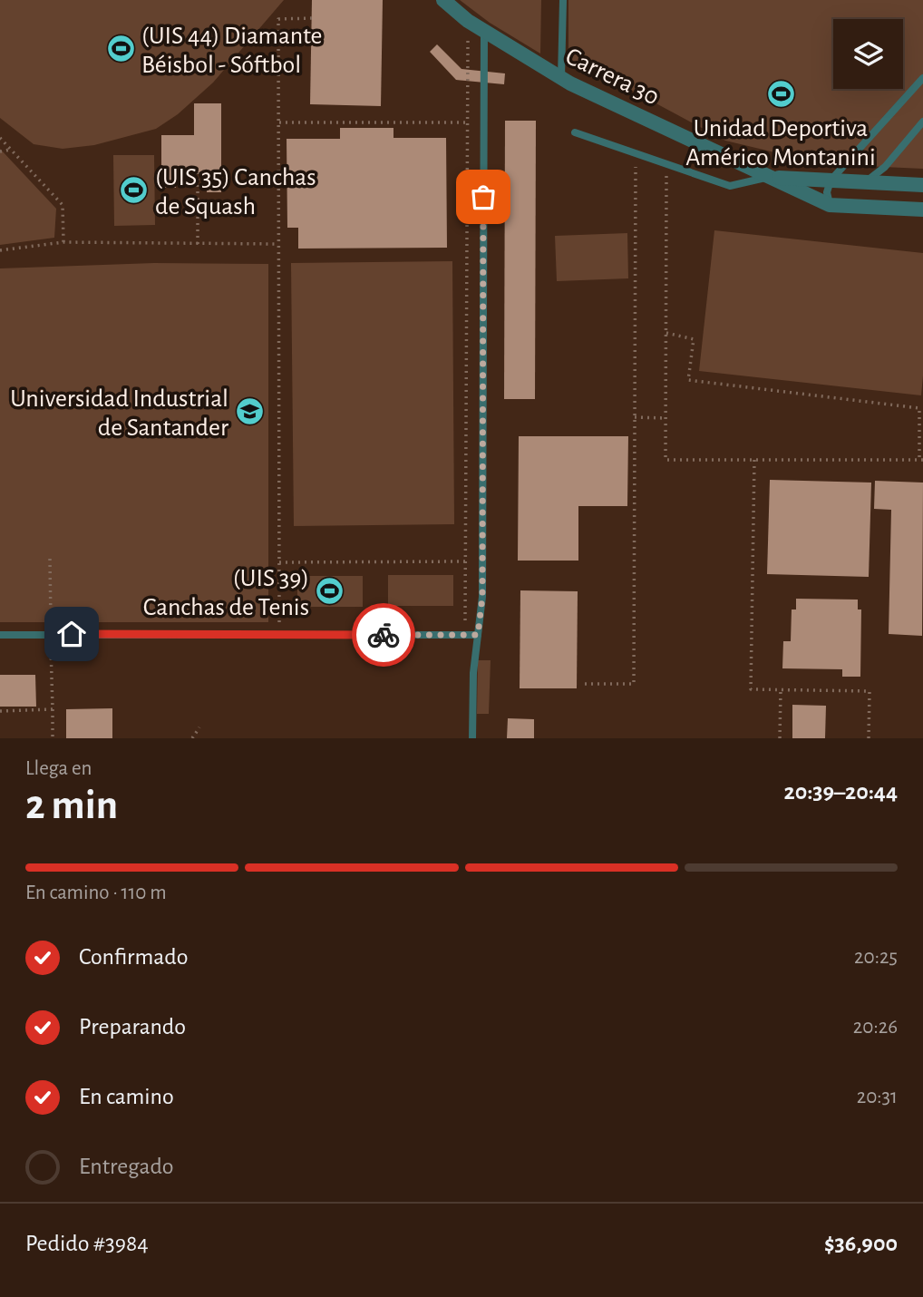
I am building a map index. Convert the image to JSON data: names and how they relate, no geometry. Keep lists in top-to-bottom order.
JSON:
{
  "streets": {
    "street": ["Carrera 30"]
  },
  "places": {
    "sports": [
      "(UIS 44) Diamante Béisbol - Sóftbol",
      "Unidad Deportiva Américo Montanini",
      "(UIS 35) Canchas de Squash",
      "(UIS 39) Canchas de Tenis"
    ],
    "school or university": ["Universidad Industrial de Santander"]
  },
  "page": {
    "heading": ["2 min", "Llega en", "20:39–20:44"],
    "panel": ["Pedido #3984", "$36,900"],
    "bar": "En camino · 110 m",
    "list": [
      ["Confirmado", "20:25"],
      ["Preparando", "20:26"],
      ["En camino", "20:31"],
      "Entregado"
    ]
  }
}
